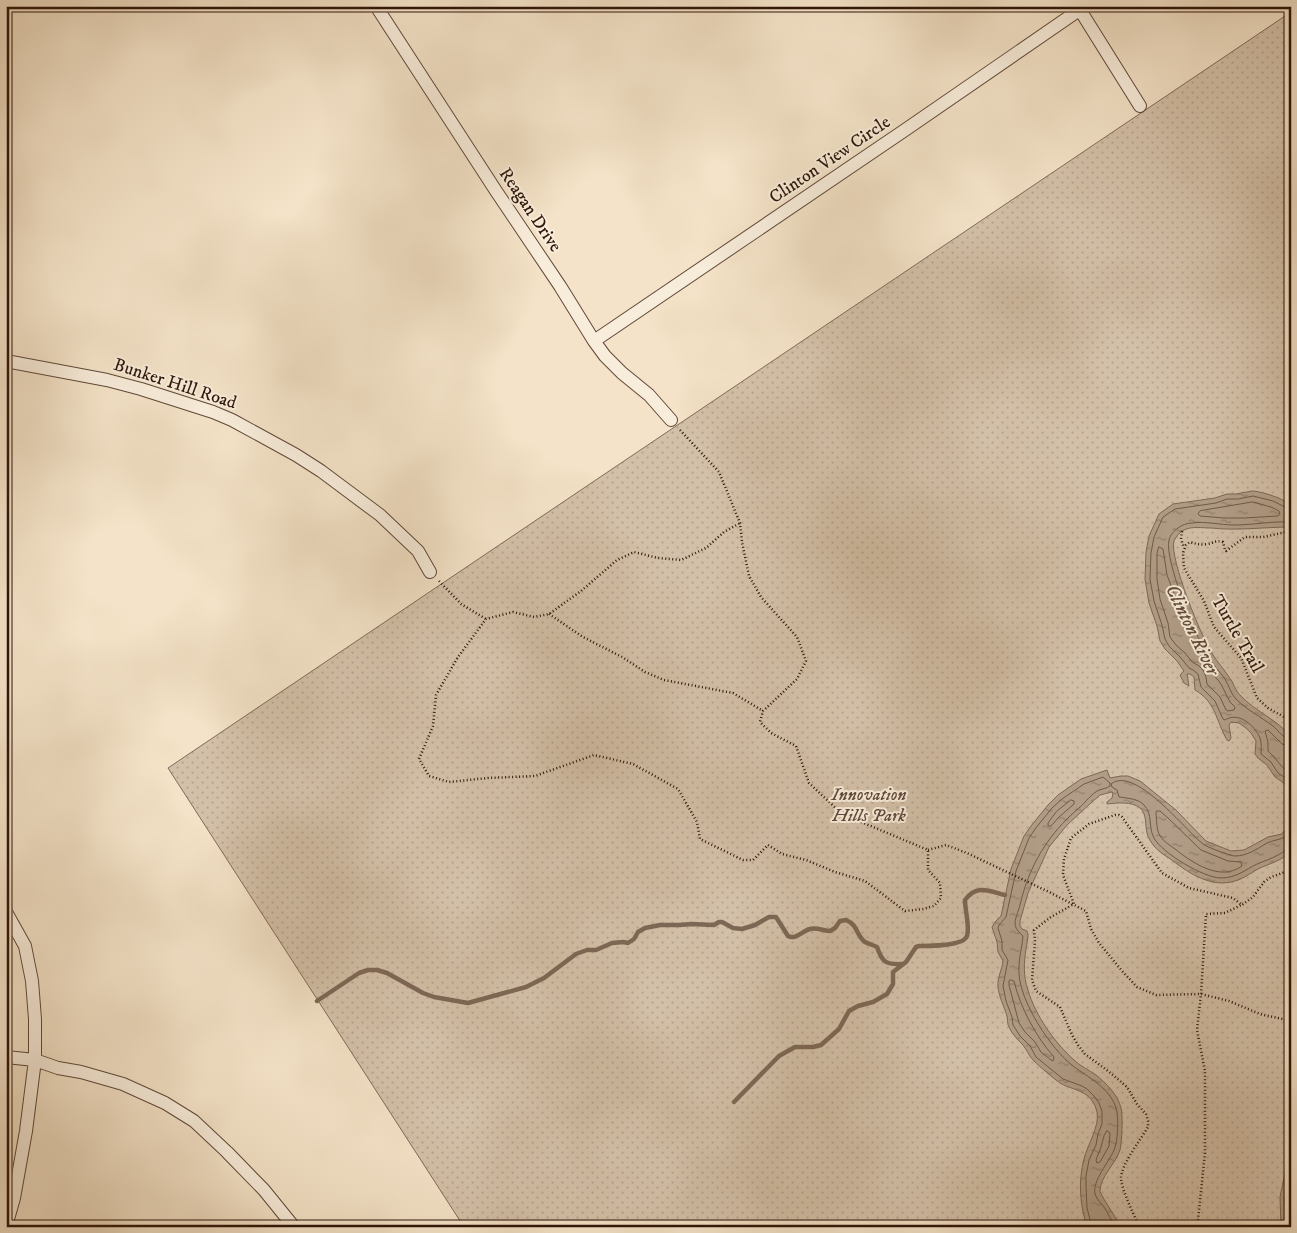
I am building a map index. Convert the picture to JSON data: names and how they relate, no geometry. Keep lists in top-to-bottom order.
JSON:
{
  "streets": {
    "street": ["Clinton View Circle", "Reagan Drive", "Bunker Hill Road"],
    "path": ["Turtle Trail"]
  },
  "crossings": [
    ["Clinton View Circle", "Reagan Drive"]
  ],
  "water": ["Clinton River"],
  "parks": ["Innovation Hills Park"]
}
